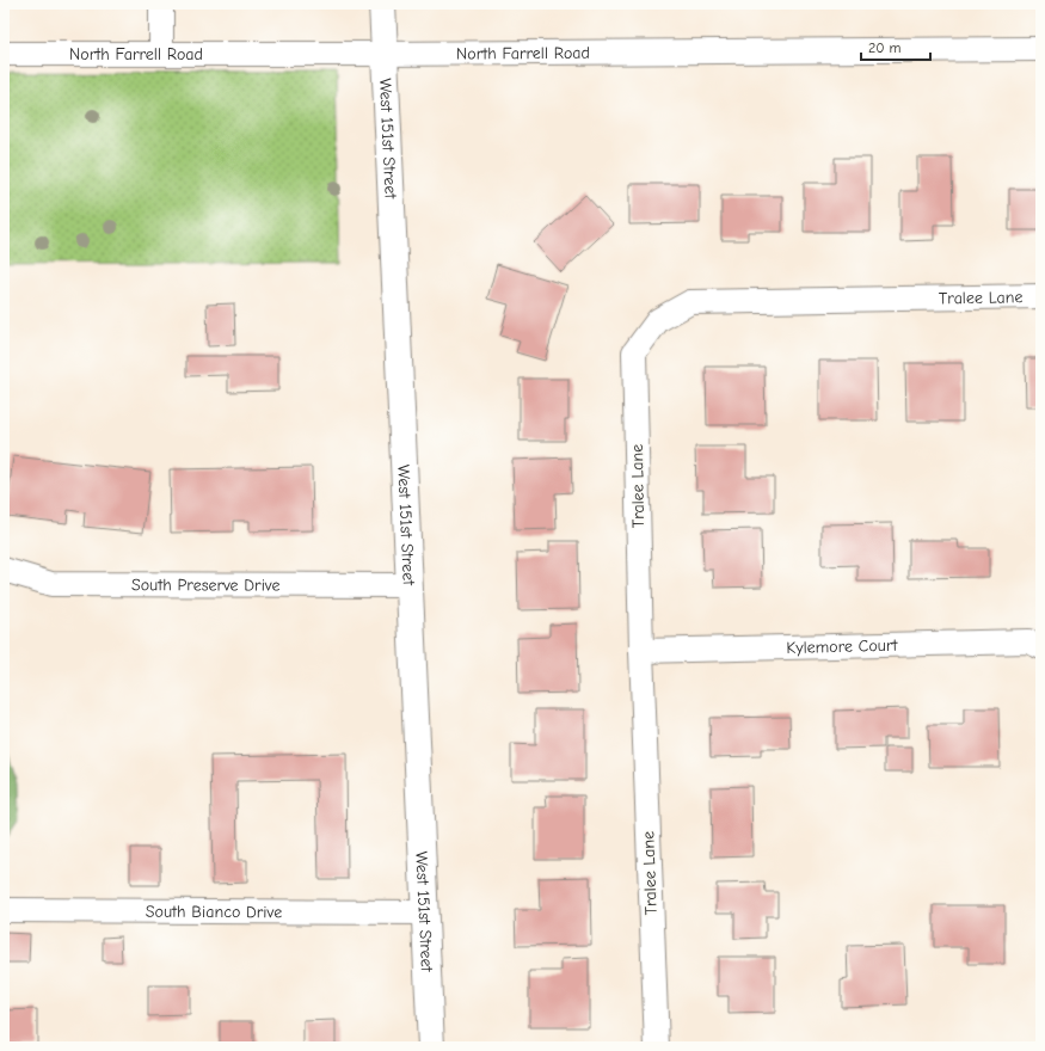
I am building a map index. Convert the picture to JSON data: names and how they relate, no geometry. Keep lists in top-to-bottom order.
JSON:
{
  "streets": {
    "street": [
      "North Farrell Road",
      "West 151st Street",
      "Tralee Lane",
      "South Preserve Drive",
      "Kylemore Court",
      "South Bianco Drive"
    ]
  },
  "crossings": [
    ["North Farrell Road", "West 151st Street"],
    ["West 151st Street", "South Preserve Drive"],
    ["West 151st Street", "South Bianco Drive"],
    ["Tralee Lane", "Kylemore Court"]
  ],
  "scale_bar": "20 m"
}
